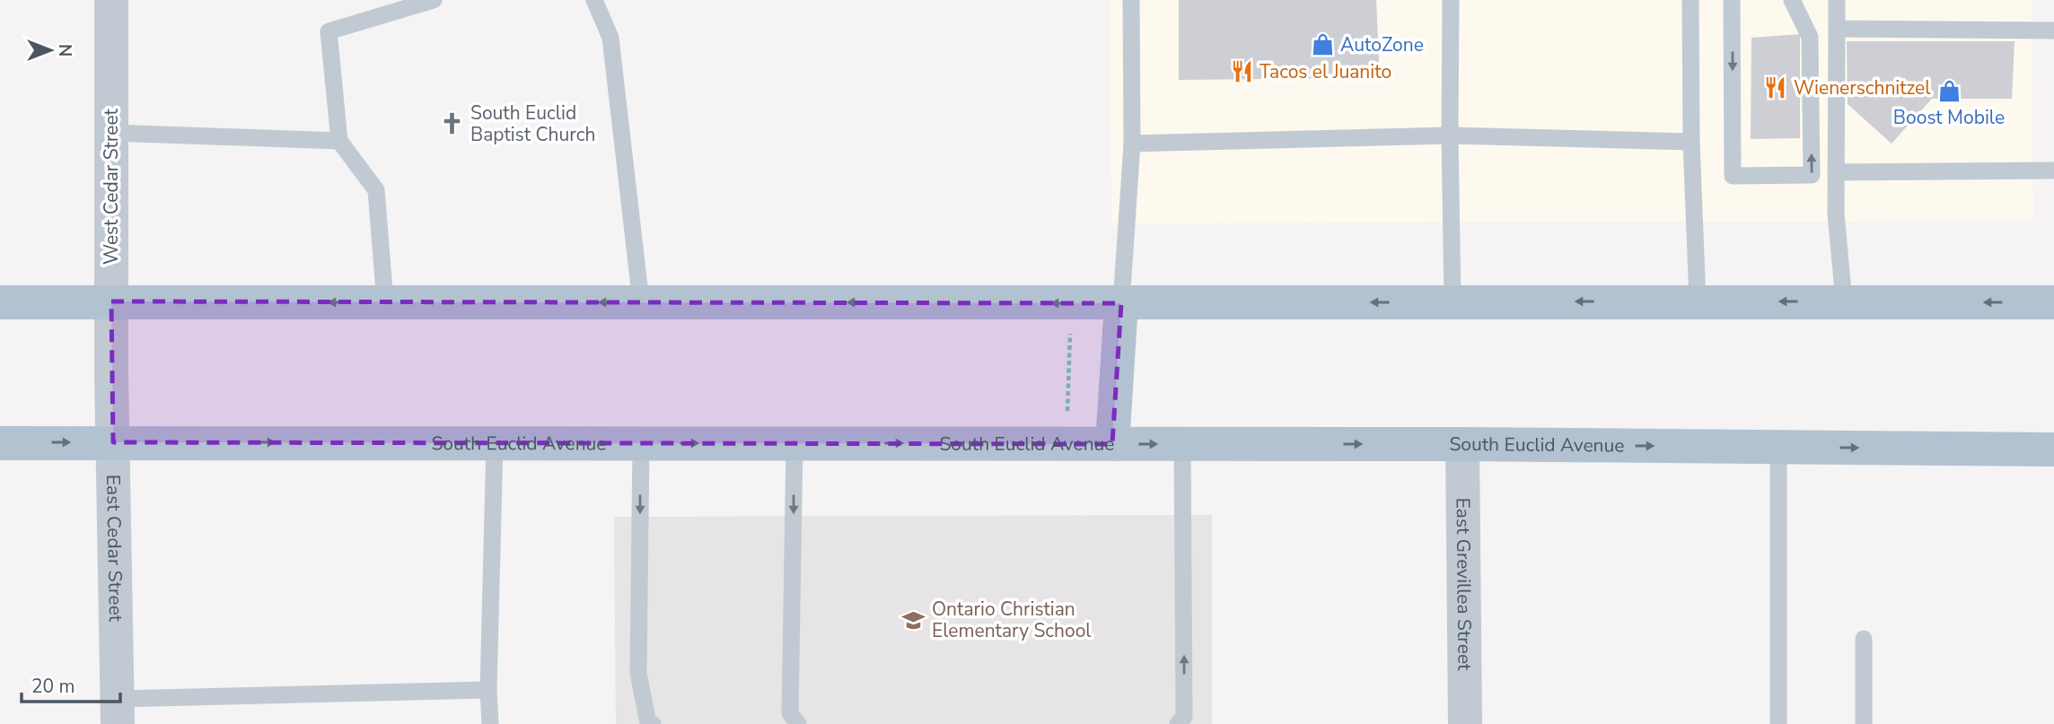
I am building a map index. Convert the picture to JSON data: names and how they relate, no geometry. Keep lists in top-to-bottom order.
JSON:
{
  "streets": {
    "main road": ["South Euclid Avenue"],
    "street": ["West Cedar Street", "East Cedar Street", "East Grevillea Street"]
  },
  "crossings": [
    ["West Cedar Street", "East Cedar Street"],
    ["South Euclid Avenue", "East Cedar Street"],
    ["South Euclid Avenue", "East Grevillea Street"]
  ],
  "places": {
    "shop": ["AutoZone", "Boost Mobile"],
    "restaurant": ["Tacos el Juanito", "Wienerschnitzel"],
    "church": ["South Euclid Baptist Church"],
    "school or university": ["Ontario Christian Elementary School"]
  },
  "scale_bar": "20 m",
  "north": "right"
}
